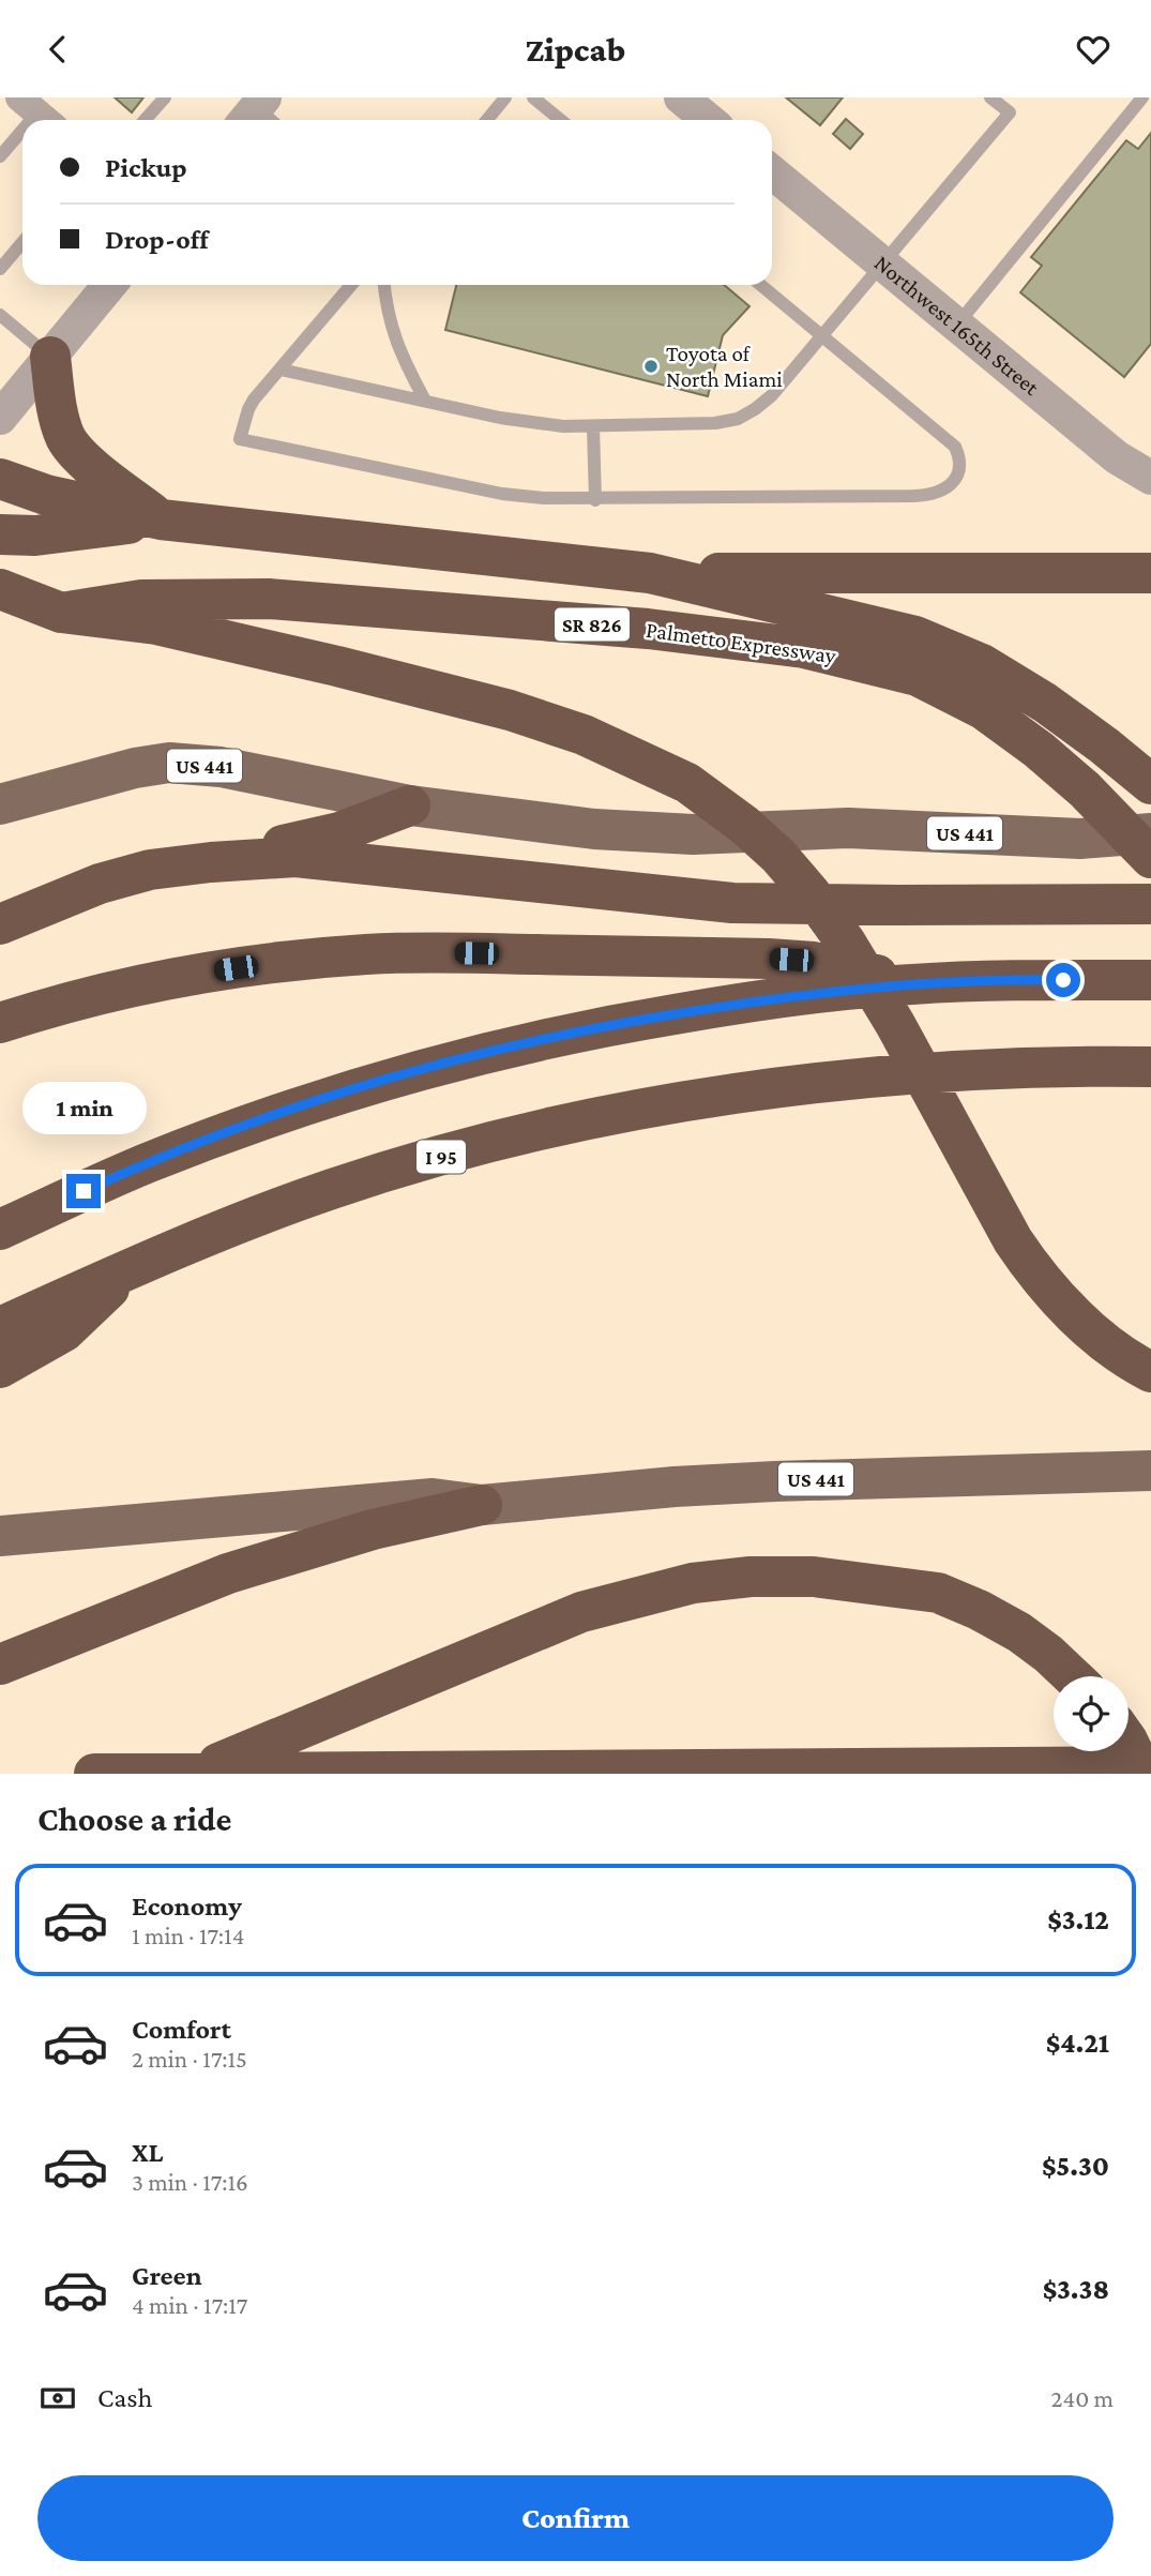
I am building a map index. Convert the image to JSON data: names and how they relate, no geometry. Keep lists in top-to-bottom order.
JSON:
{
  "streets": {
    "highway": ["SR 826", "Palmetto Expressway", "I 95"],
    "main road": ["US 441"],
    "street": ["Northwest 165th Street"]
  },
  "places": ["Toyota of North Miami"],
  "page": {
    "header": "Zipcab",
    "banner": ["Pickup", "Drop-off"],
    "bubble": "1 min",
    "heading": "Choose a ride",
    "list": [
      {
        "name": "Economy",
        "note": "1 min · 17:14",
        "value": "$3.12"
      },
      {
        "name": "Comfort",
        "note": "2 min · 17:15",
        "value": "$4.21"
      },
      {
        "name": "XL",
        "note": "3 min · 17:16",
        "value": "$5.30"
      },
      {
        "name": "Green",
        "note": "4 min · 17:17",
        "value": "$3.38"
      }
    ],
    "pay": ["Cash", "240 m"],
    "buttons": "Confirm"
  }
}
